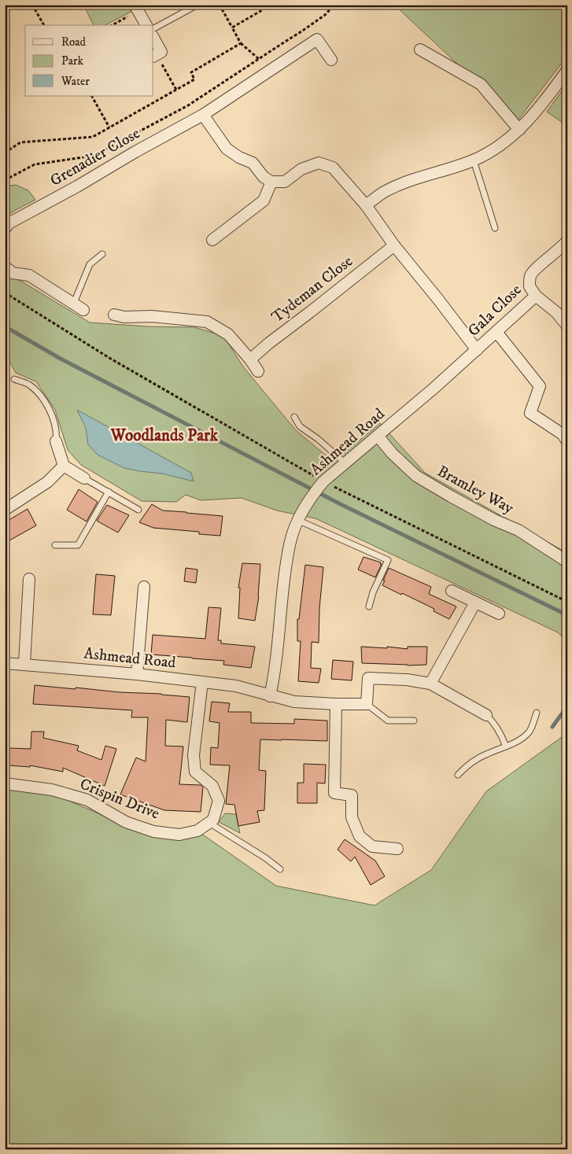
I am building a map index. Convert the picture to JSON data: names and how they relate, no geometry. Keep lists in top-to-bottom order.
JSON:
{
  "streets": {
    "street": [
      "Grenadier Close",
      "Tydeman Close",
      "Gala Close",
      "Ashmead Road",
      "Bramley Way",
      "Crispin Drive"
    ]
  },
  "crossings": [
    ["Gala Close", "Ashmead Road"],
    ["Ashmead Road", "Bramley Way"]
  ],
  "districts": ["Woodlands Park"],
  "legend": ["Road", "Park", "Water"]
}
